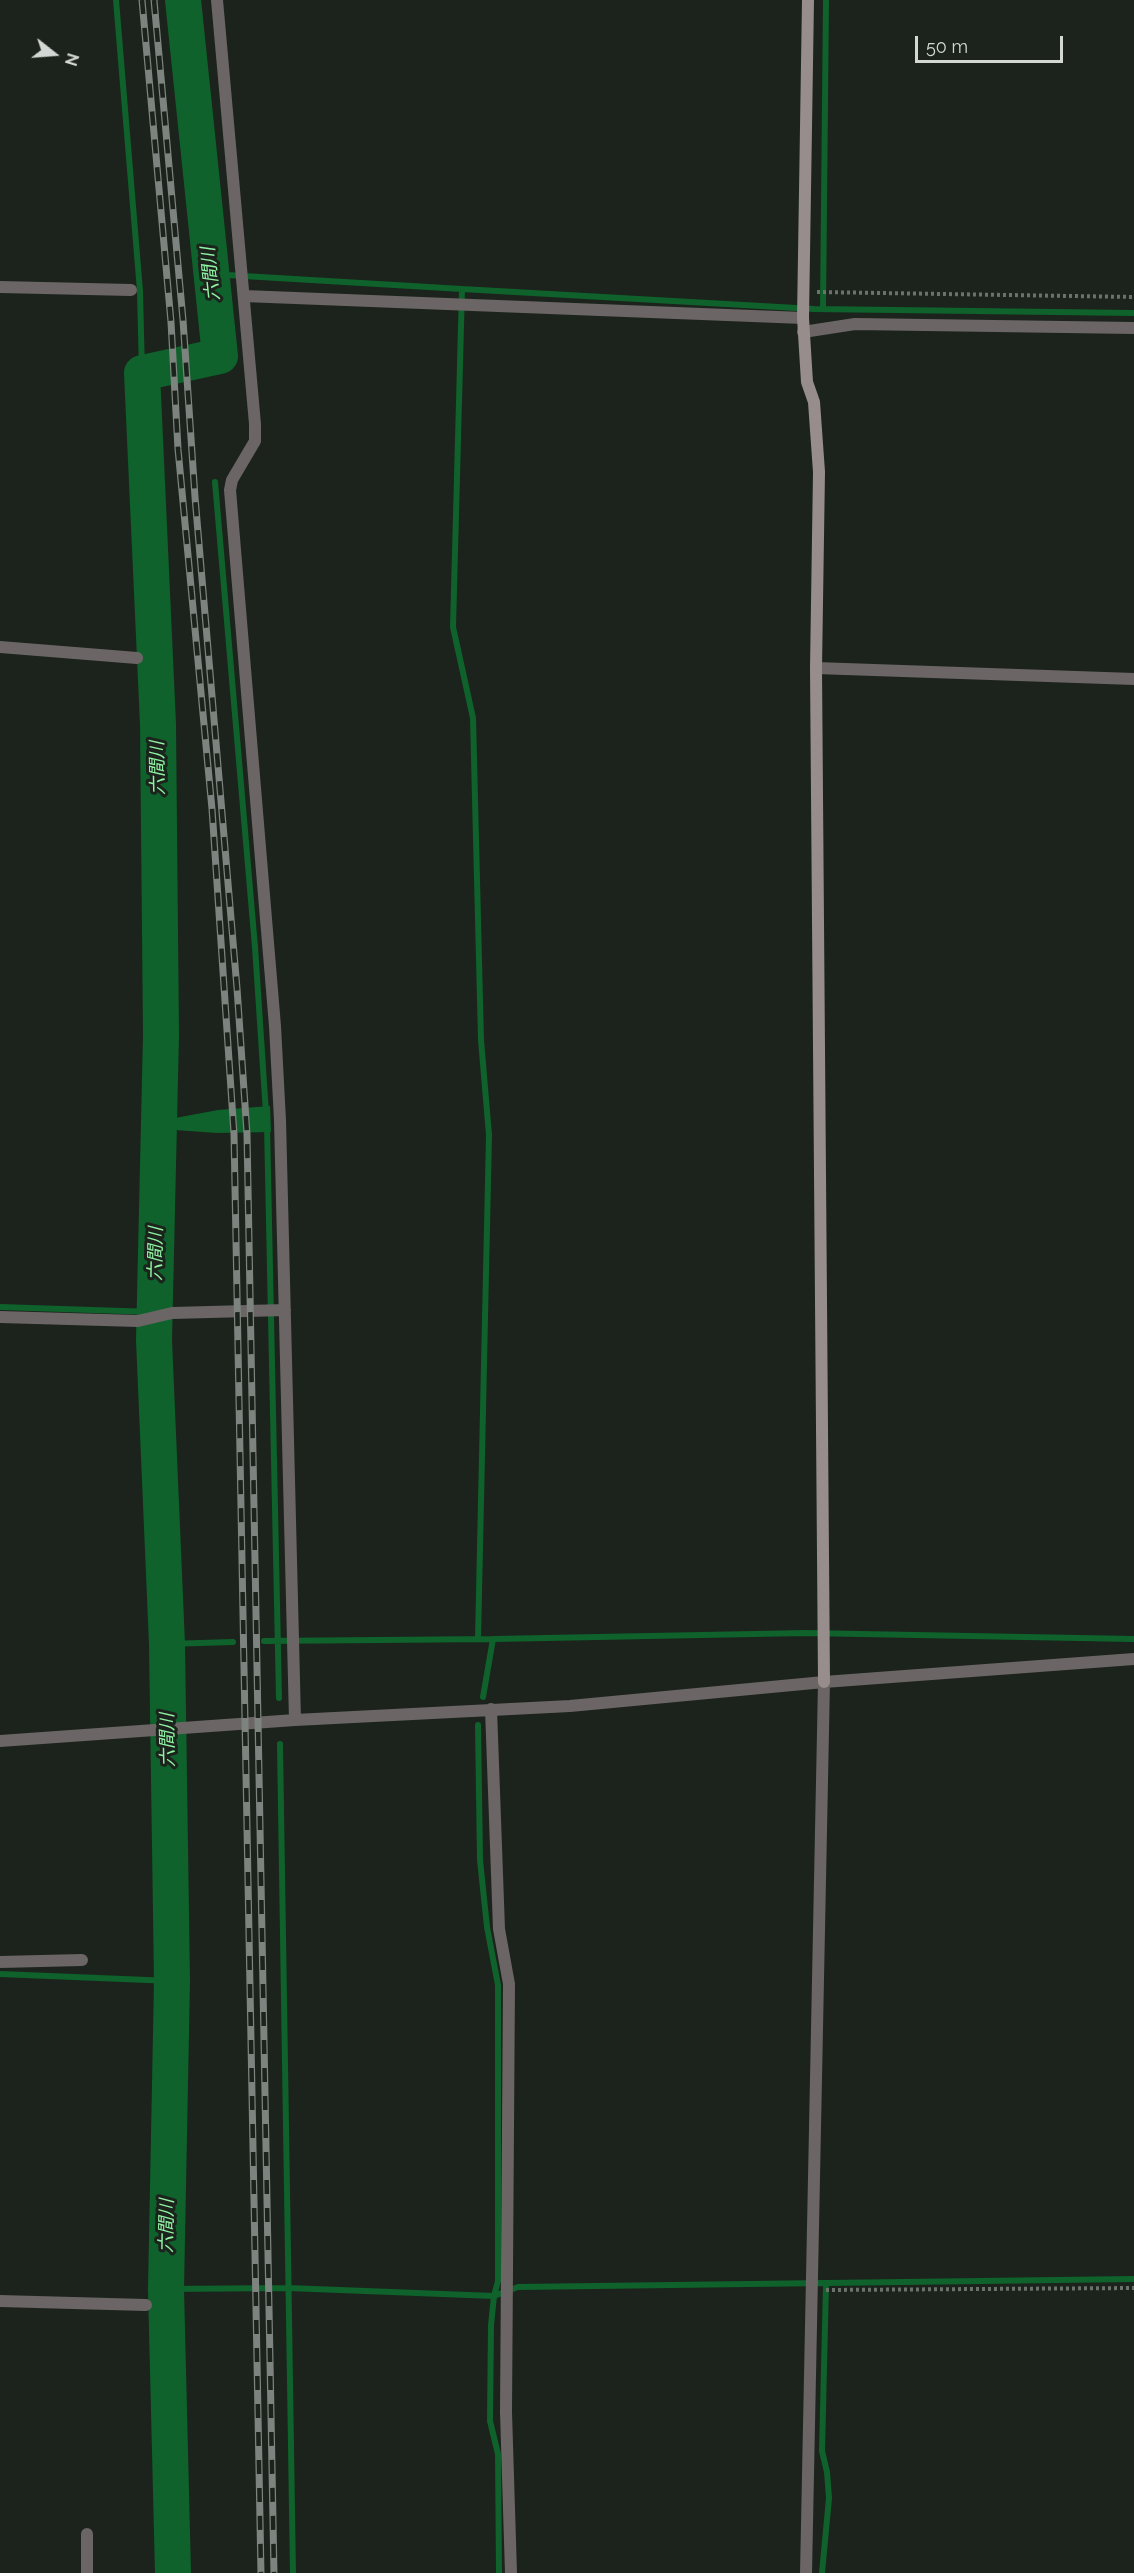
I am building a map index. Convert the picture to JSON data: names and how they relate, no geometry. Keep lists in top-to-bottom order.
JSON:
{
  "water": ["六間川"],
  "scale_bar": "50 m",
  "north": "right"
}
